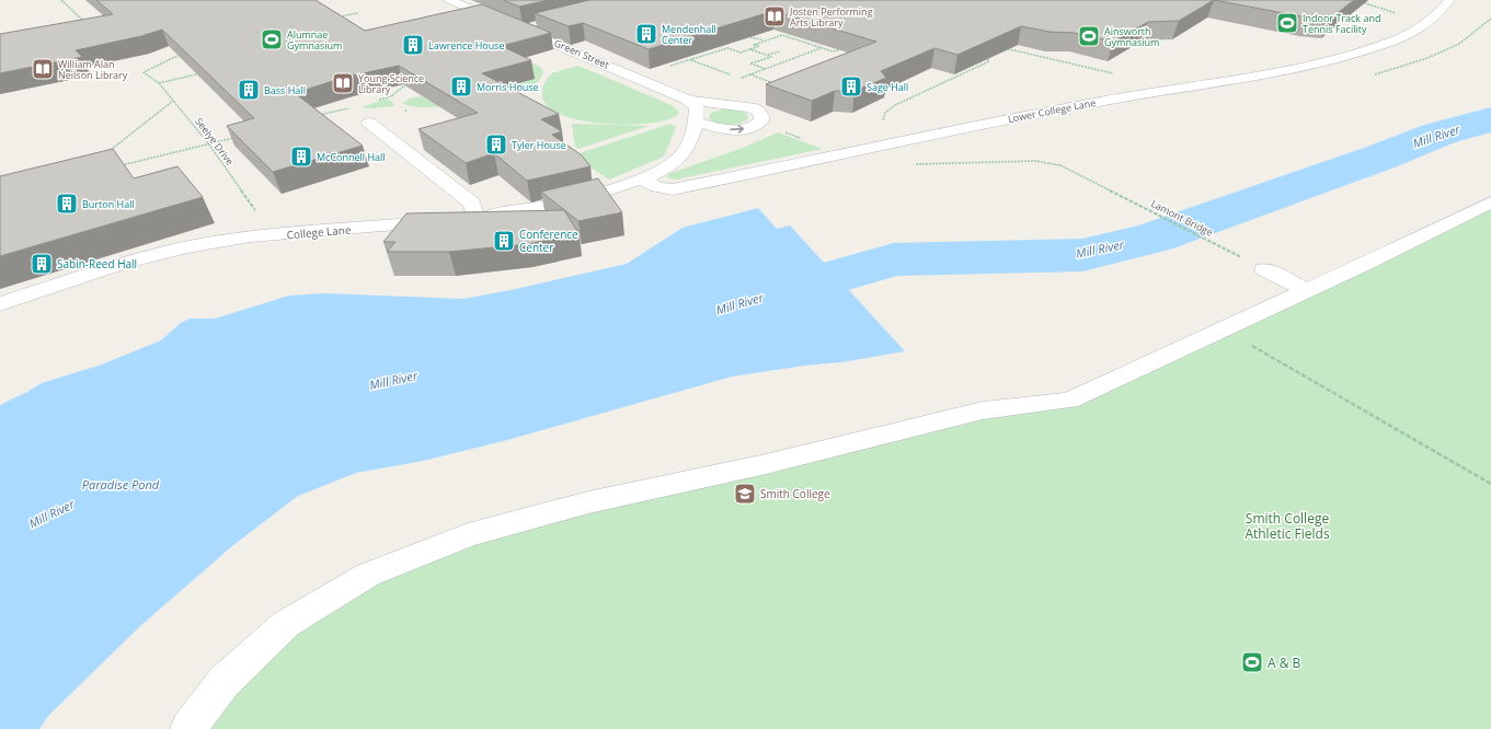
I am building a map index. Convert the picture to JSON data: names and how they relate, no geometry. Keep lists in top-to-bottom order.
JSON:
{
  "streets": {
    "street": ["Green Street", "Lower College Lane", "College Lane"],
    "path": ["Seelye Drive", "Lamont Bridge"]
  },
  "crossings": [
    ["Lower College Lane", "College Lane"]
  ],
  "water": ["Mill River", "Paradise Pond"],
  "parks": ["Smith College Athletic Fields"],
  "places": {
    "library": ["Josten Performing Arts Library", "William Alan Neilson Library", "Young Science Library"],
    "sports": [
      "Indoor Track and Tennis Facility",
      "Ainsworth Gymnasium",
      "Alumnae Gymnasium",
      "A & B"
    ],
    "building": [
      "Mendenhall Center",
      "Lawrence House",
      "Morris House",
      "Sage Hall",
      "Bass Hall",
      "Tyler House",
      "McConnell Hall",
      "Burton Hall",
      "Conference Center",
      "Sabin-Reed Hall"
    ],
    "school or university": ["Smith College"]
  }
}
